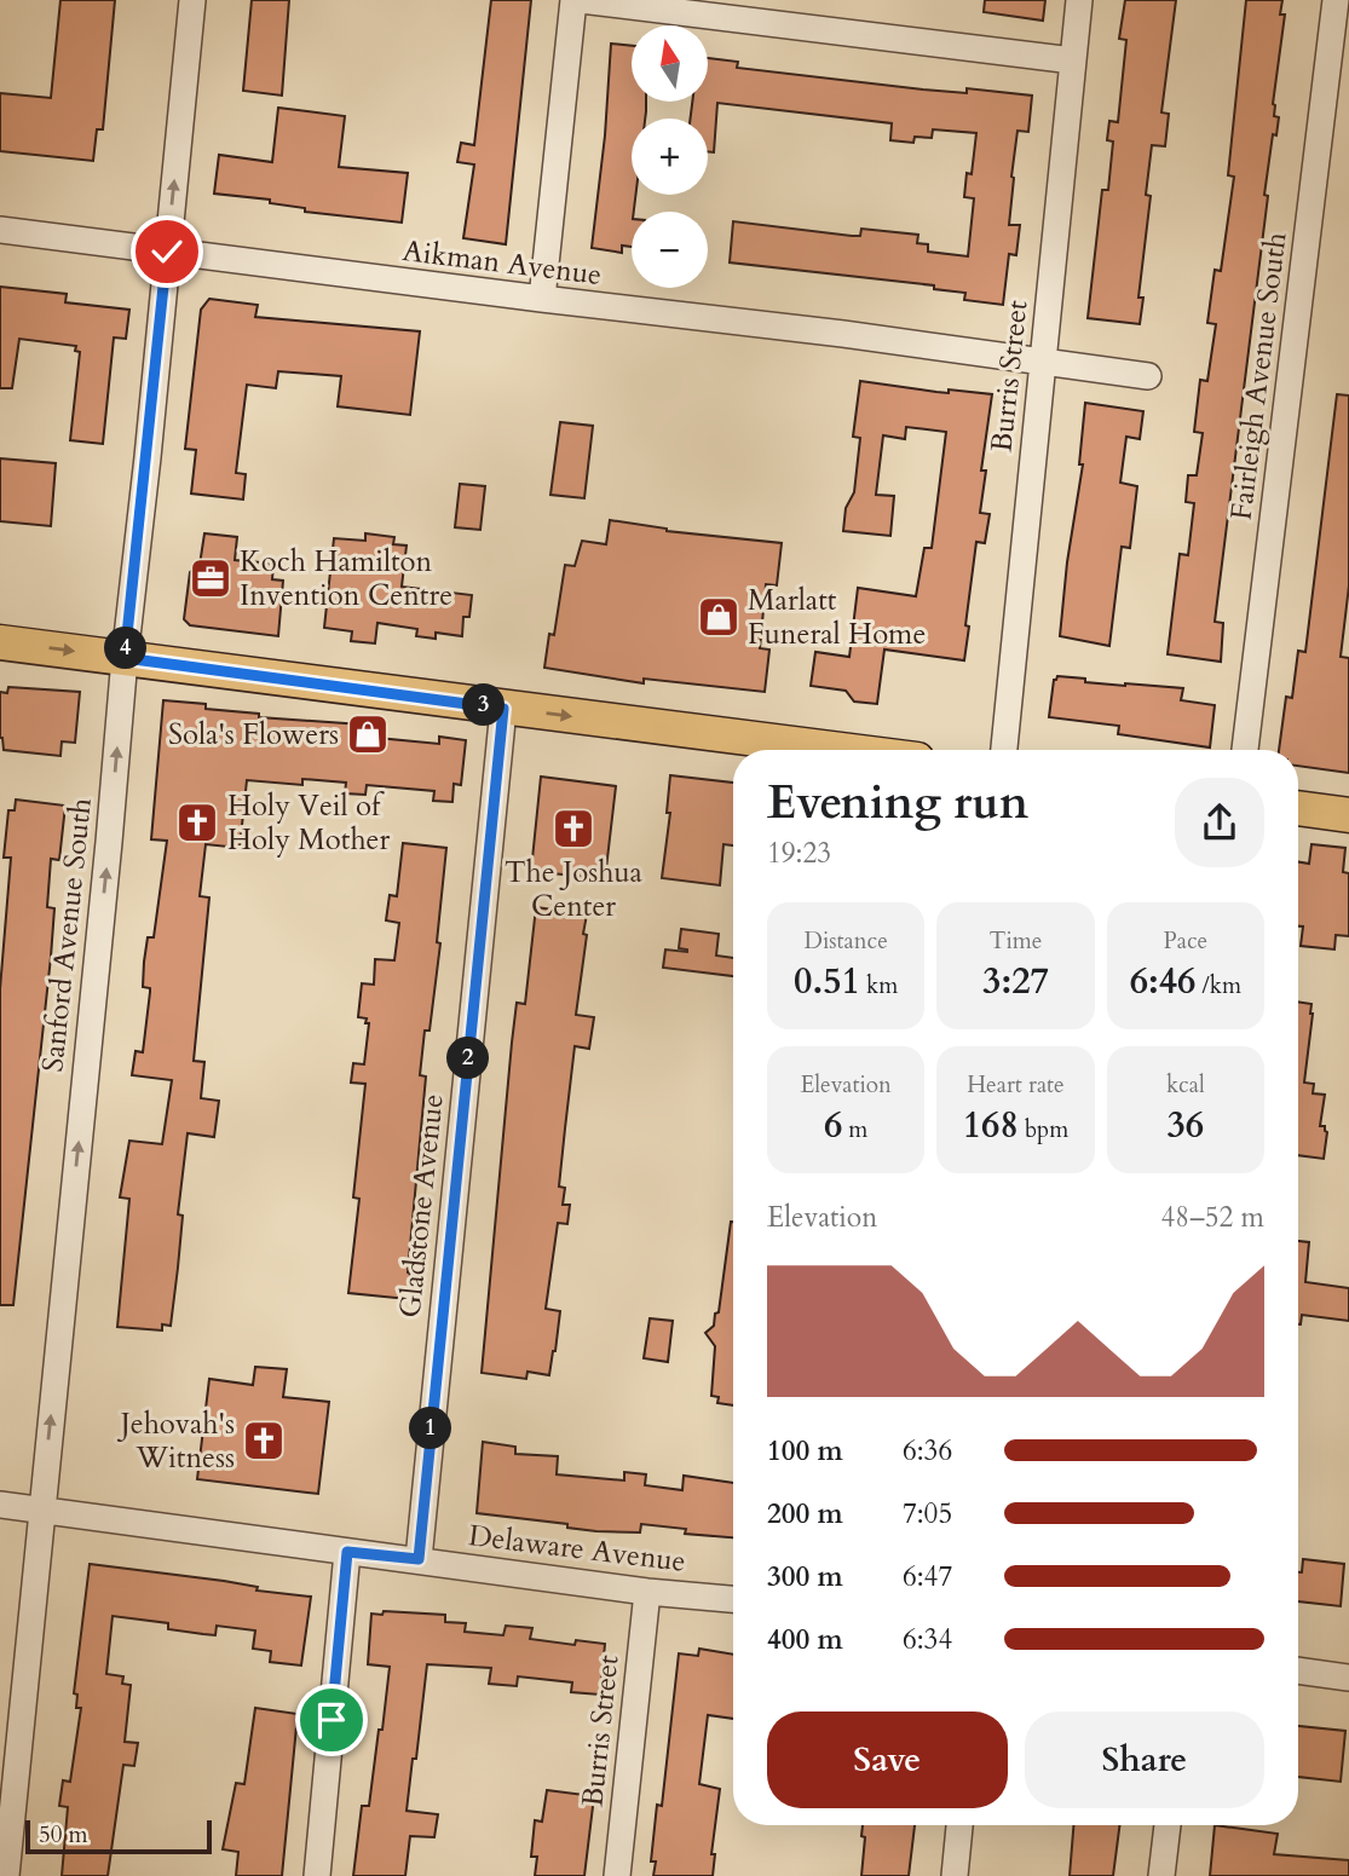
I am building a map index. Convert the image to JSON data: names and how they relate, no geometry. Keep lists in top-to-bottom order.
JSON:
{
  "streets": {
    "street": [
      "Aikman Avenue",
      "Burris Street",
      "Fairleigh Avenue South",
      "Sanford Avenue South",
      "Gladstone Avenue",
      "Delaware Avenue"
    ]
  },
  "crossings": [
    ["Aikman Avenue", "Burris Street"],
    ["Aikman Avenue", "Sanford Avenue South"],
    ["Burris Street", "Delaware Avenue"],
    ["Sanford Avenue South", "Delaware Avenue"],
    ["Gladstone Avenue", "Delaware Avenue"]
  ],
  "one_way": ["Sanford Avenue South"],
  "places": {
    "office": ["Koch Hamilton Invention Centre"],
    "shop": ["Marlatt Funeral Home", "Sola's Flowers"],
    "church": ["Holy Veil of Holy Mother", "The Joshua Center", "Jehovah's Witness"]
  },
  "scale_bar": "50 m",
  "north": "top",
  "page": {
    "map_buttons": ["+", "−"],
    "pins": [
      "4",
      "3",
      "2",
      "1"
    ],
    "heading": ["Evening run", "19:23"],
    "stats": [
      ["Distance", "0.51 km"],
      ["Time", "3:27"],
      ["Pace", "6:46 /km"],
      ["Elevation", "6 m"],
      ["Heart rate", "168 bpm"],
      ["kcal", "36"]
    ],
    "chart": ["Elevation", "48–52 m"],
    "list": [
      {
        "name": "100 m",
        "note": "6:36"
      },
      {
        "name": "200 m",
        "note": "7:05"
      },
      {
        "name": "300 m",
        "note": "6:47"
      },
      {
        "name": "400 m",
        "note": "6:34"
      }
    ],
    "buttons": ["Save", "Share"],
    "scale": "50 m"
  }
}
